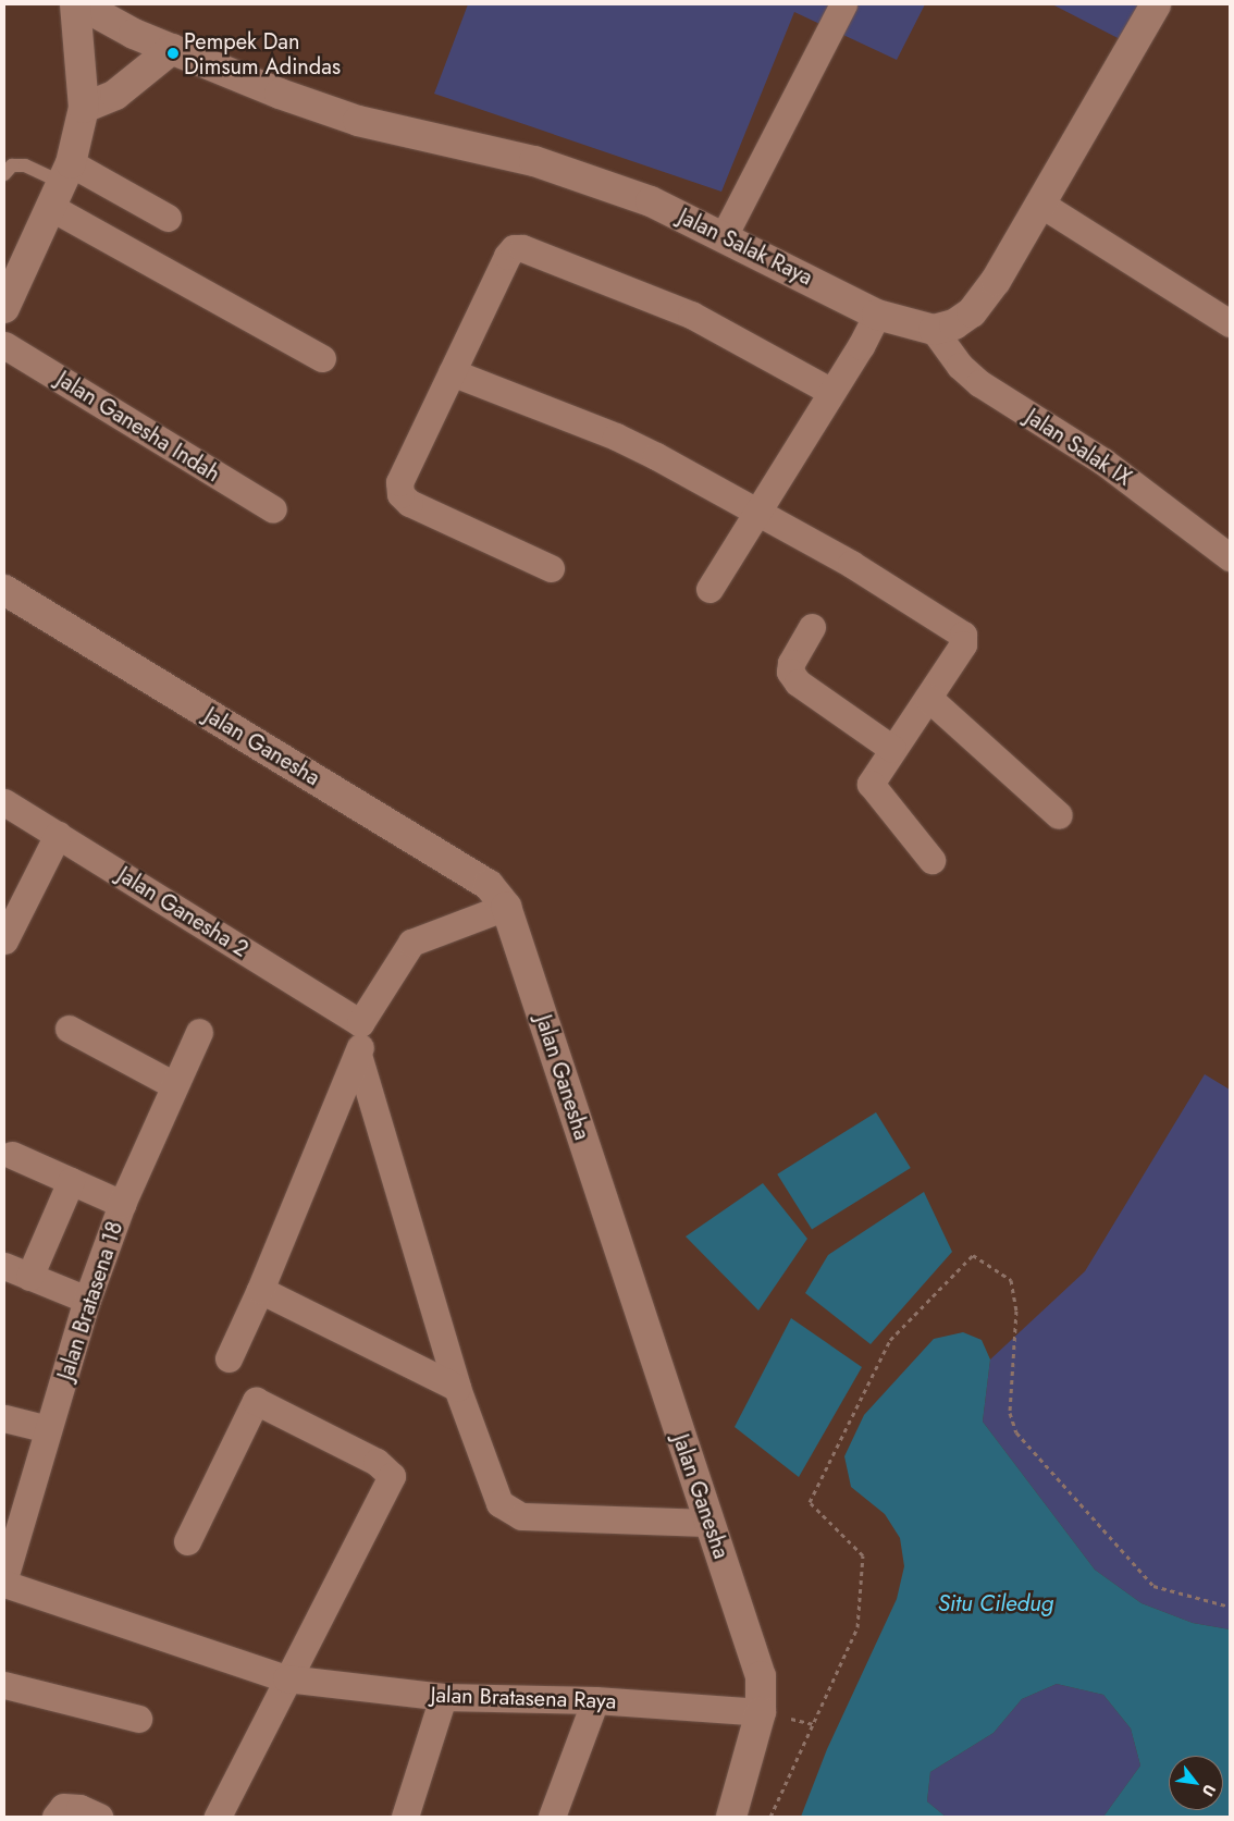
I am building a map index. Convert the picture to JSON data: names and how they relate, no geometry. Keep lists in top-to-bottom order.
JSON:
{
  "streets": {
    "street": [
      "Jalan Salak Raya",
      "Jalan Ganesha Indah",
      "Jalan Salak IX",
      "Jalan Ganesha",
      "Jalan Ganesha 2",
      "Jalan Bratasena 18",
      "Jalan Bratasena Raya"
    ]
  },
  "crossings": [
    ["Jalan Salak Raya", "Jalan Salak IX"],
    ["Jalan Ganesha", "Jalan Bratasena Raya"]
  ],
  "water": ["Situ Ciledug"],
  "places": ["Pempek Dan Dimsum Adindas"],
  "north": "bottom right"
}
